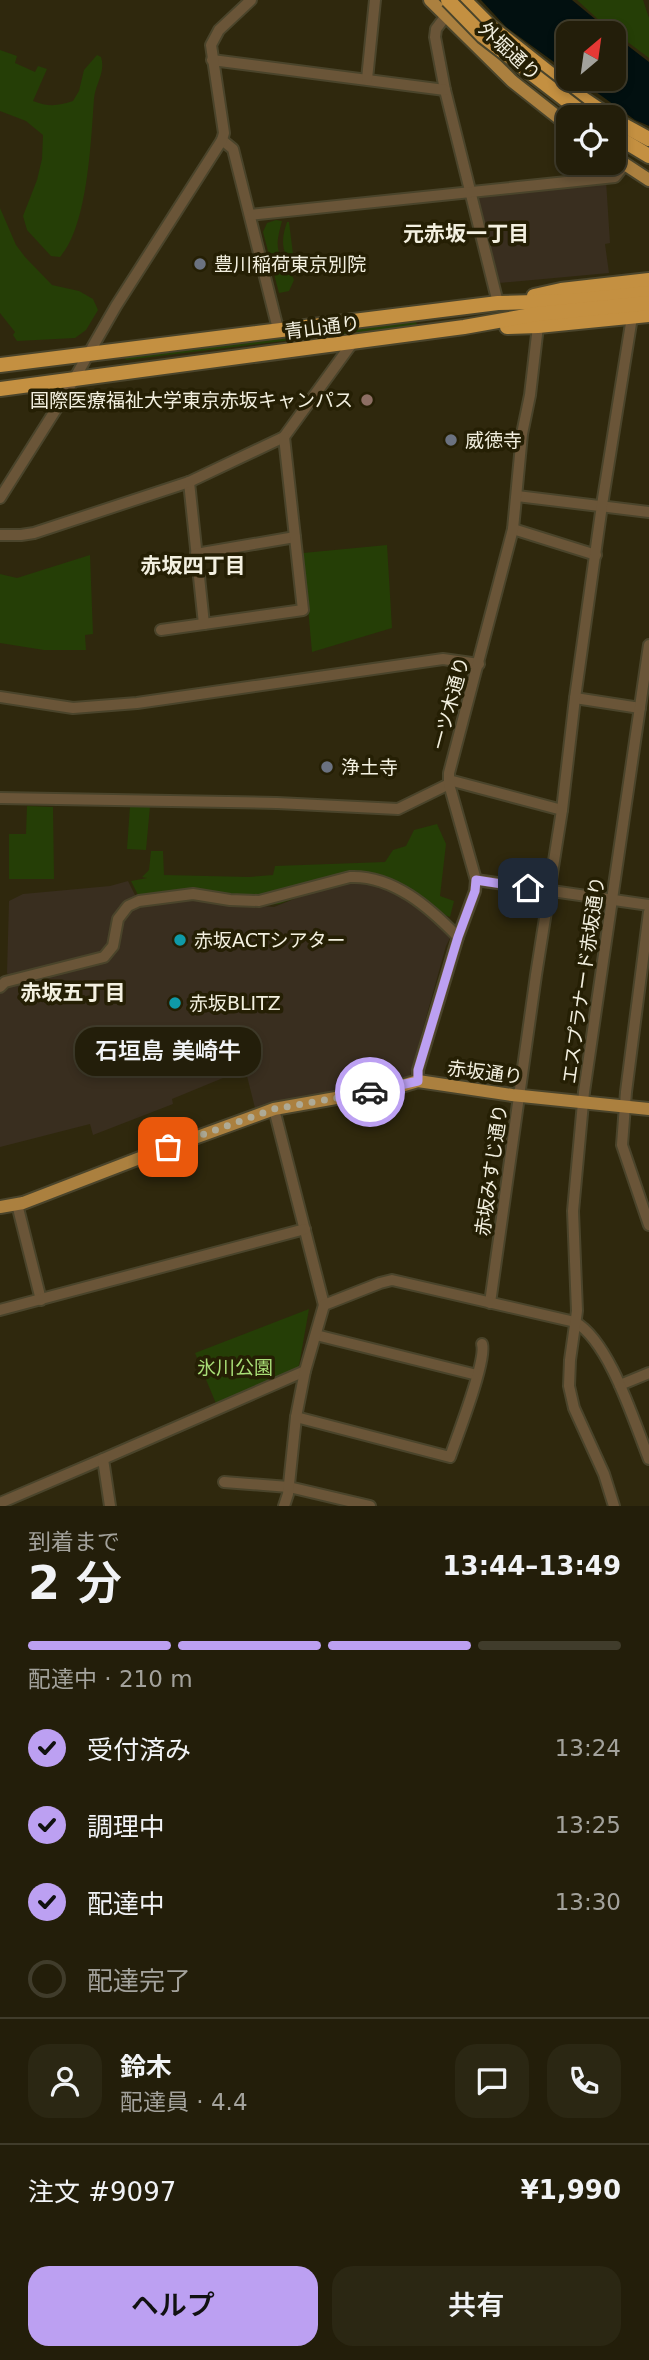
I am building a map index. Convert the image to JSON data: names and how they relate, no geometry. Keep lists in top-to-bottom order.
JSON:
{
  "streets": {
    "highway": ["青山通り"],
    "main road": ["外堀通り", "赤坂通り"],
    "street": ["一ツ木通り", "エスプラナード赤坂通り", "赤坂みすじ通り"]
  },
  "crossings": [
    ["エスプラナード赤坂通り", "赤坂通り"],
    ["赤坂通り", "赤坂みすじ通り"]
  ],
  "districts": ["元赤坂一丁目", "赤坂四丁目", "赤坂五丁目"],
  "parks": ["氷川公園"],
  "places": [
    "豊川稲荷東京別院",
    "国際医療福祉大学東京赤坂キャンパス",
    "威徳寺",
    "浄土寺",
    "赤坂ACTシアター",
    "赤坂BLITZ",
    "石垣島 美崎牛"
  ],
  "north": "top right",
  "page": {
    "bubble": "石垣島 美崎牛",
    "heading": ["2 分", "到着まで", "13:44–13:49"],
    "panel": [
      "鈴木",
      "配達員 · 4.4",
      "注文 #9097",
      "¥1,990"
    ],
    "bar": "配達中 · 210 m",
    "list": [
      ["受付済み", "13:24"],
      ["調理中", "13:25"],
      ["配達中", "13:30"],
      "配達完了"
    ],
    "buttons": ["ヘルプ", "共有"]
  }
}
